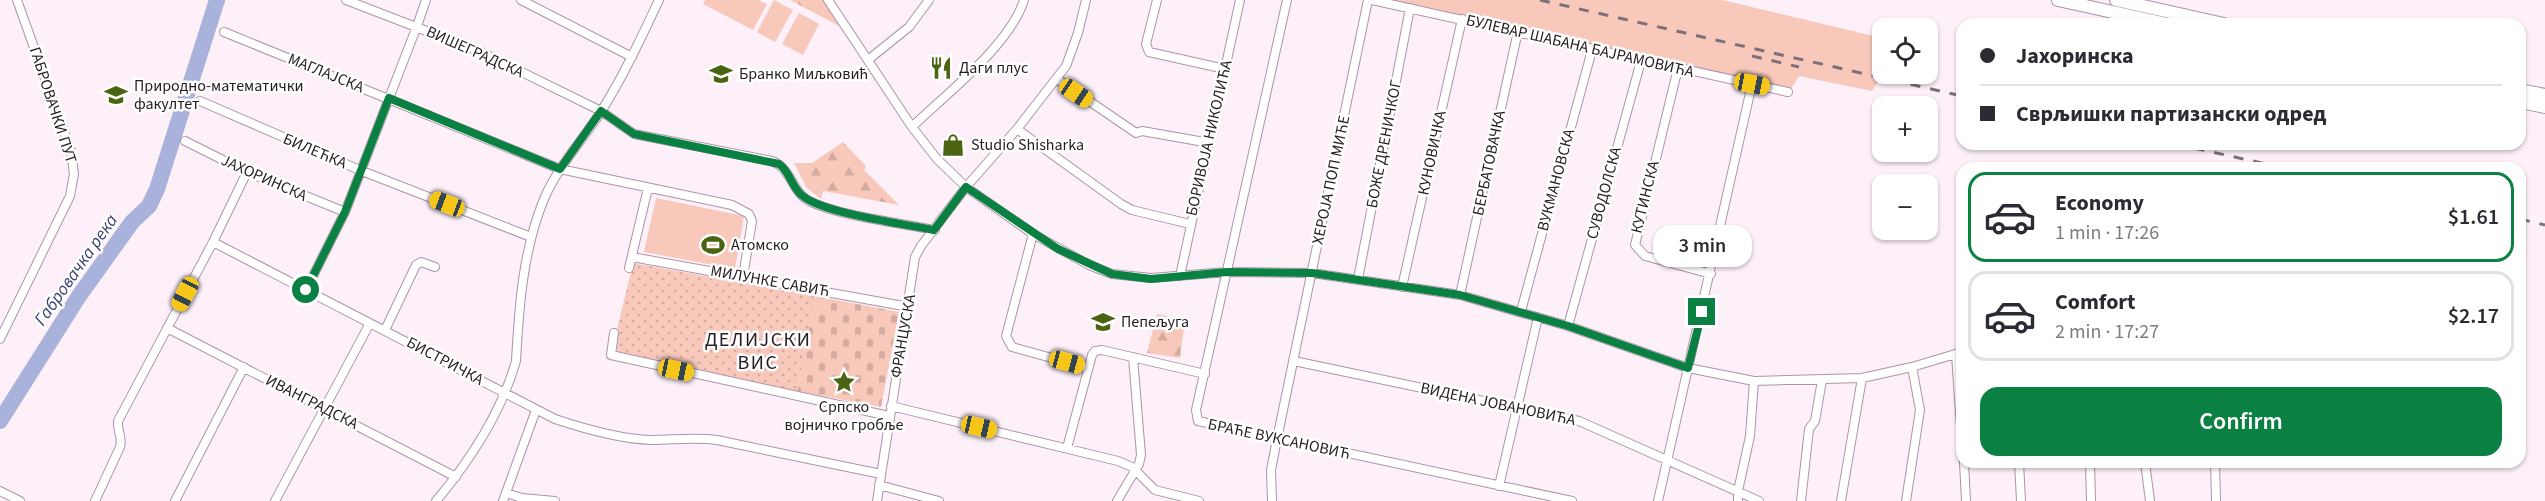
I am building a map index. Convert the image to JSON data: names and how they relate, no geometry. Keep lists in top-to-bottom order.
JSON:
{
  "streets": {
    "street": [
      "БУЛЕВАР ШАБАНА БАЈРАМОВИЋА",
      "ВИШЕГРАДСКА",
      "МАГЛАЈСКА",
      "ГАБРОВАЧКИ ПУТ",
      "БОРИВОЈА НИКОЛИЋА",
      "БОЖЕ ДРЕНИЧКОГ",
      "БИЛЕЋКА",
      "КУНОВИЧКА",
      "БЕРБАТОВАЧКА",
      "ЈАХОРИНСКА",
      "ХЕРОЈА ПОП МИЋЕ",
      "ВУКМАНОВСКА",
      "СУВОДОЛСКА",
      "КУТИНСКА",
      "МИЛУНКЕ САВИЋ",
      "ФРАНЦУСКА",
      "БИСТРИЧКА",
      "ИВАНГРАДСКА",
      "ВИДЕНА ЈОВАНОВИЋА",
      "БРАЋЕ ВУКСАНОВИЋ"
    ]
  },
  "crossings": [
    ["БУЛЕВАР ШАБАНА БАЈРАМОВИЋА", "БОЖЕ ДРЕНИЧКОГ"],
    ["БУЛЕВАР ШАБАНА БАЈРАМОВИЋА", "КУНОВИЧКА"],
    ["БУЛЕВАР ШАБАНА БАЈРАМОВИЋА", "БЕРБАТОВАЧКА"],
    ["БУЛЕВАР ШАБАНА БАЈРАМОВИЋА", "ХЕРОЈА ПОП МИЋЕ"],
    ["БУЛЕВАР ШАБАНА БАЈРАМОВИЋА", "ВУКМАНОВСКА"],
    ["БУЛЕВАР ШАБАНА БАЈРАМОВИЋА", "СУВОДОЛСКА"],
    ["БУЛЕВАР ШАБАНА БАЈРАМОВИЋА", "КУТИНСКА"],
    ["ВИШЕГРАДСКА", "ФРАНЦУСКА"],
    ["МАГЛАЈСКА", "МИЛУНКЕ САВИЋ"],
    ["ХЕРОЈА ПОП МИЋЕ", "ВИДЕНА ЈОВАНОВИЋА"],
    ["ХЕРОЈА ПОП МИЋЕ", "БРАЋЕ ВУКСАНОВИЋ"],
    ["МИЛУНКЕ САВИЋ", "ФРАНЦУСКА"],
    ["ФРАНЦУСКА", "БИСТРИЧКА"]
  ],
  "districts": ["ДЕЛИЈСКИ ВИС"],
  "water": ["Габровачка река"],
  "places": {
    "restaurant": ["Даги плус"],
    "school or university": ["Бранко Миљковић", "Природно-математички факултет", "Пепељуга"],
    "shop": ["Studio Shisharka"],
    "sports": ["Атомско"],
    "place": ["Српско војничко гробље"]
  },
  "page": {
    "map_buttons": ["+", "−"],
    "banner": ["Јахоринска", "Сврљишки партизански одред"],
    "list": [
      {
        "name": "Economy",
        "note": "1 min · 17:26",
        "value": "$1.61"
      },
      {
        "name": "Comfort",
        "note": "2 min · 17:27",
        "value": "$2.17"
      }
    ],
    "bubble": "3 min",
    "buttons": "Confirm"
  }
}
